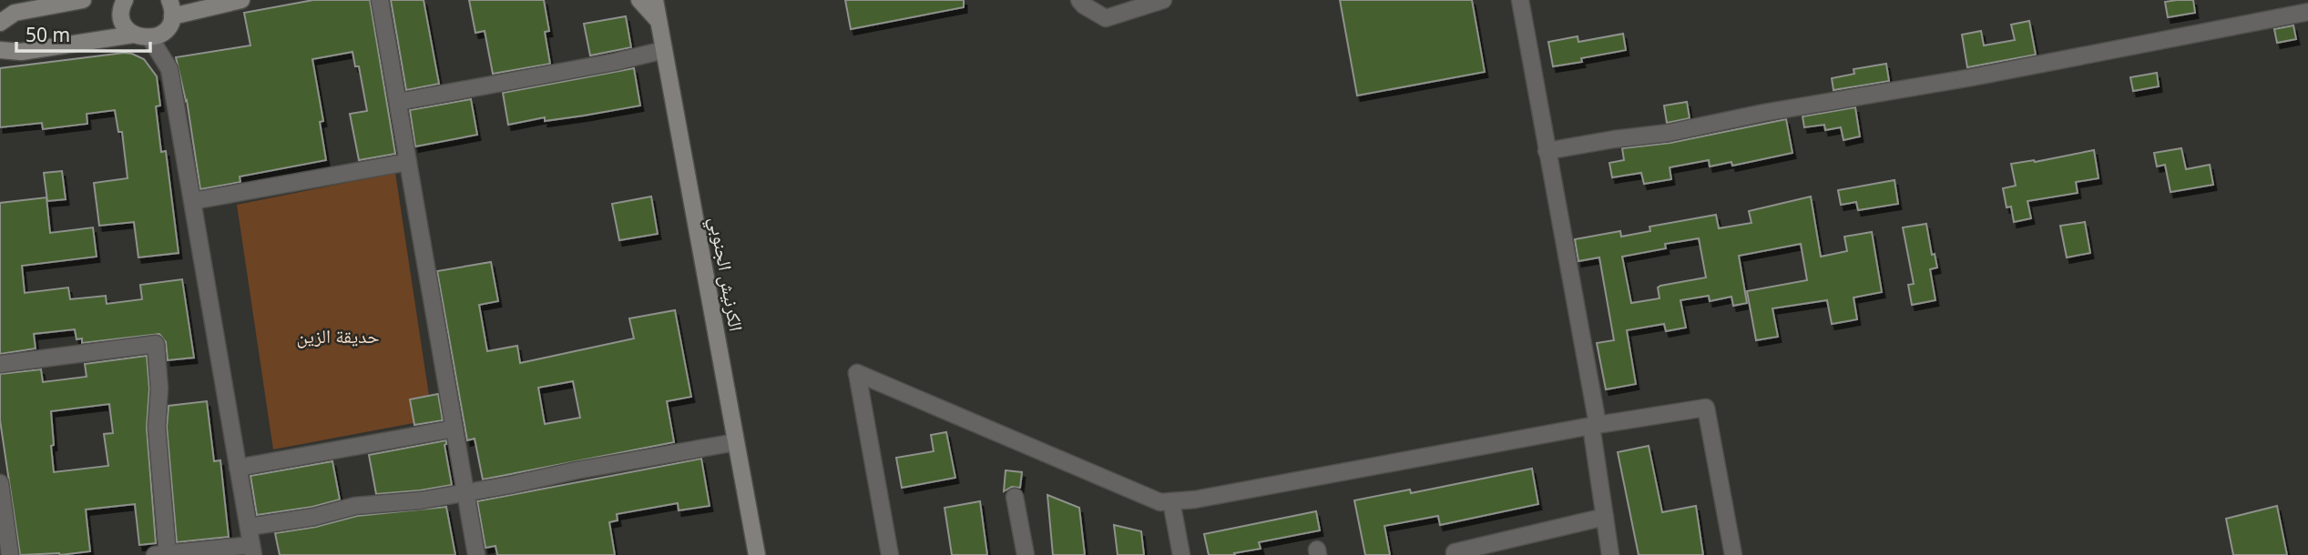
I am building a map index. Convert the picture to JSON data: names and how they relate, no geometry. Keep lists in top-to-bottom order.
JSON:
{
  "streets": {
    "main road": ["الكرنيش الجنوبي"]
  },
  "parks": ["حديقة الزين"],
  "scale_bar": "50 m"
}
